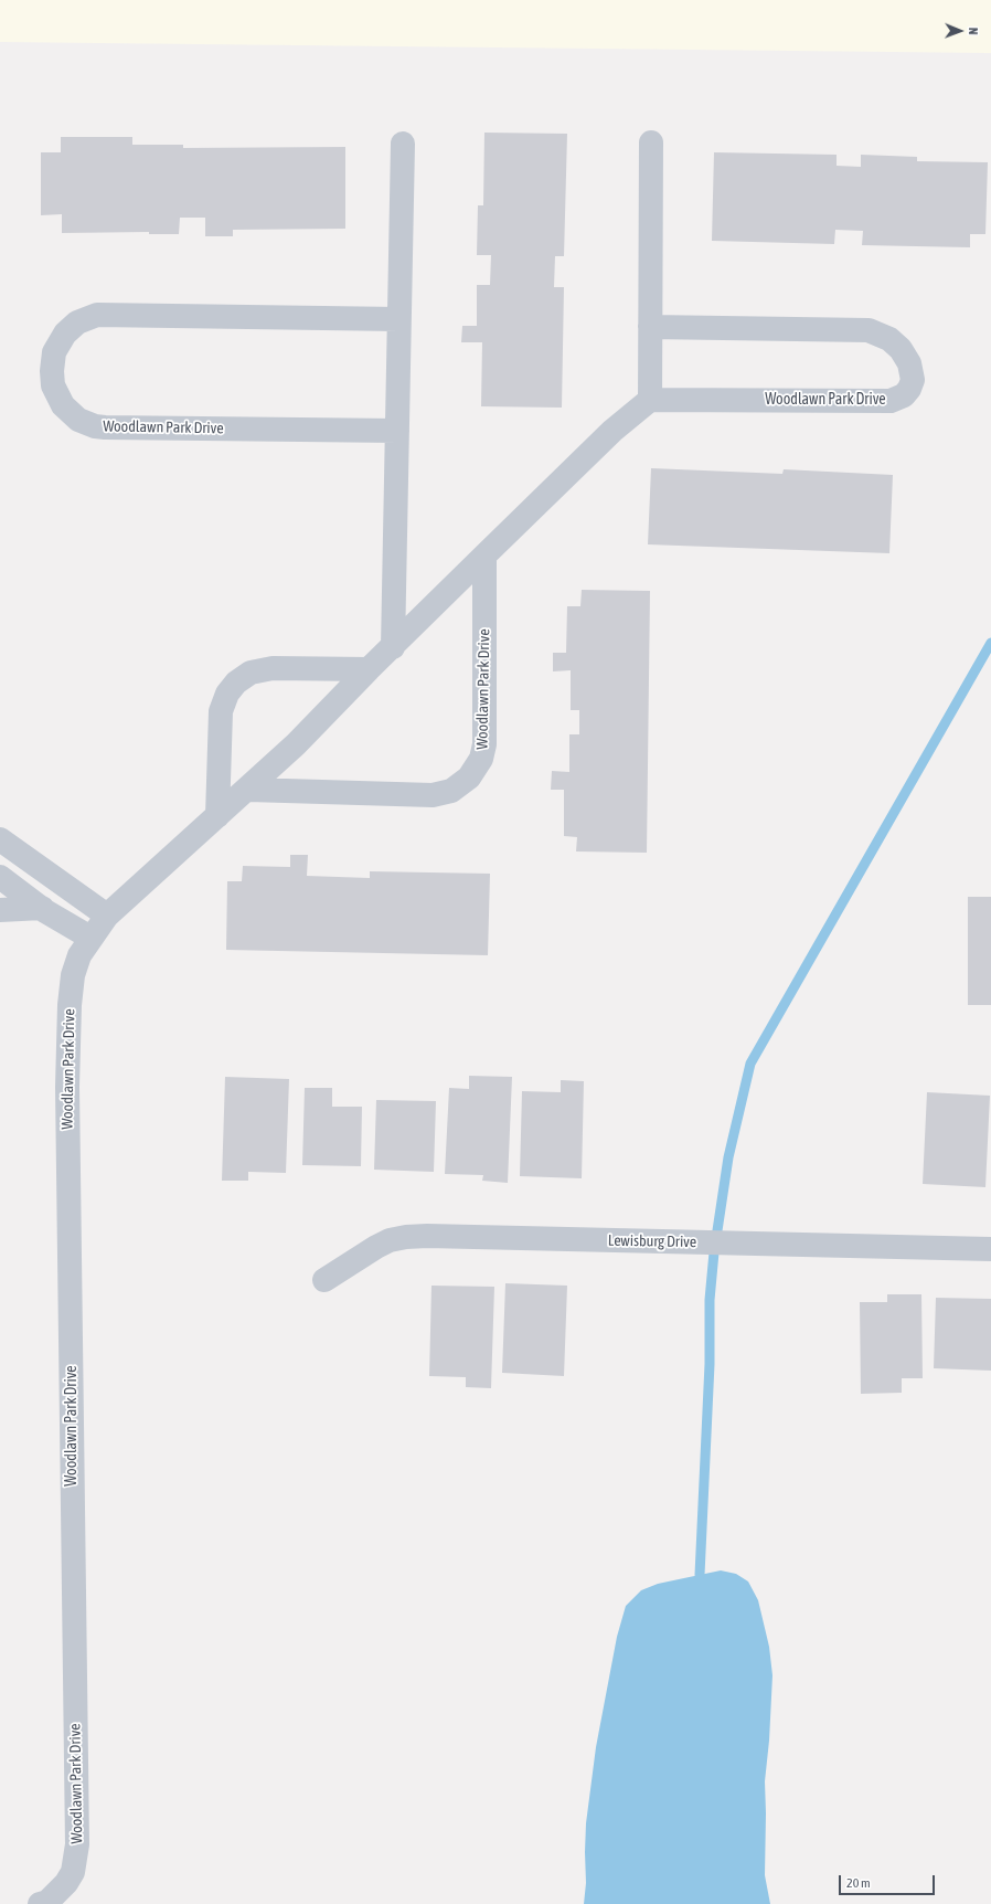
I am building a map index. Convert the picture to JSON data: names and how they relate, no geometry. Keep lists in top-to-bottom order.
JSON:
{
  "streets": {
    "street": ["Woodlawn Park Drive", "Lewisburg Drive"]
  },
  "scale_bar": "20 m",
  "north": "right"
}
